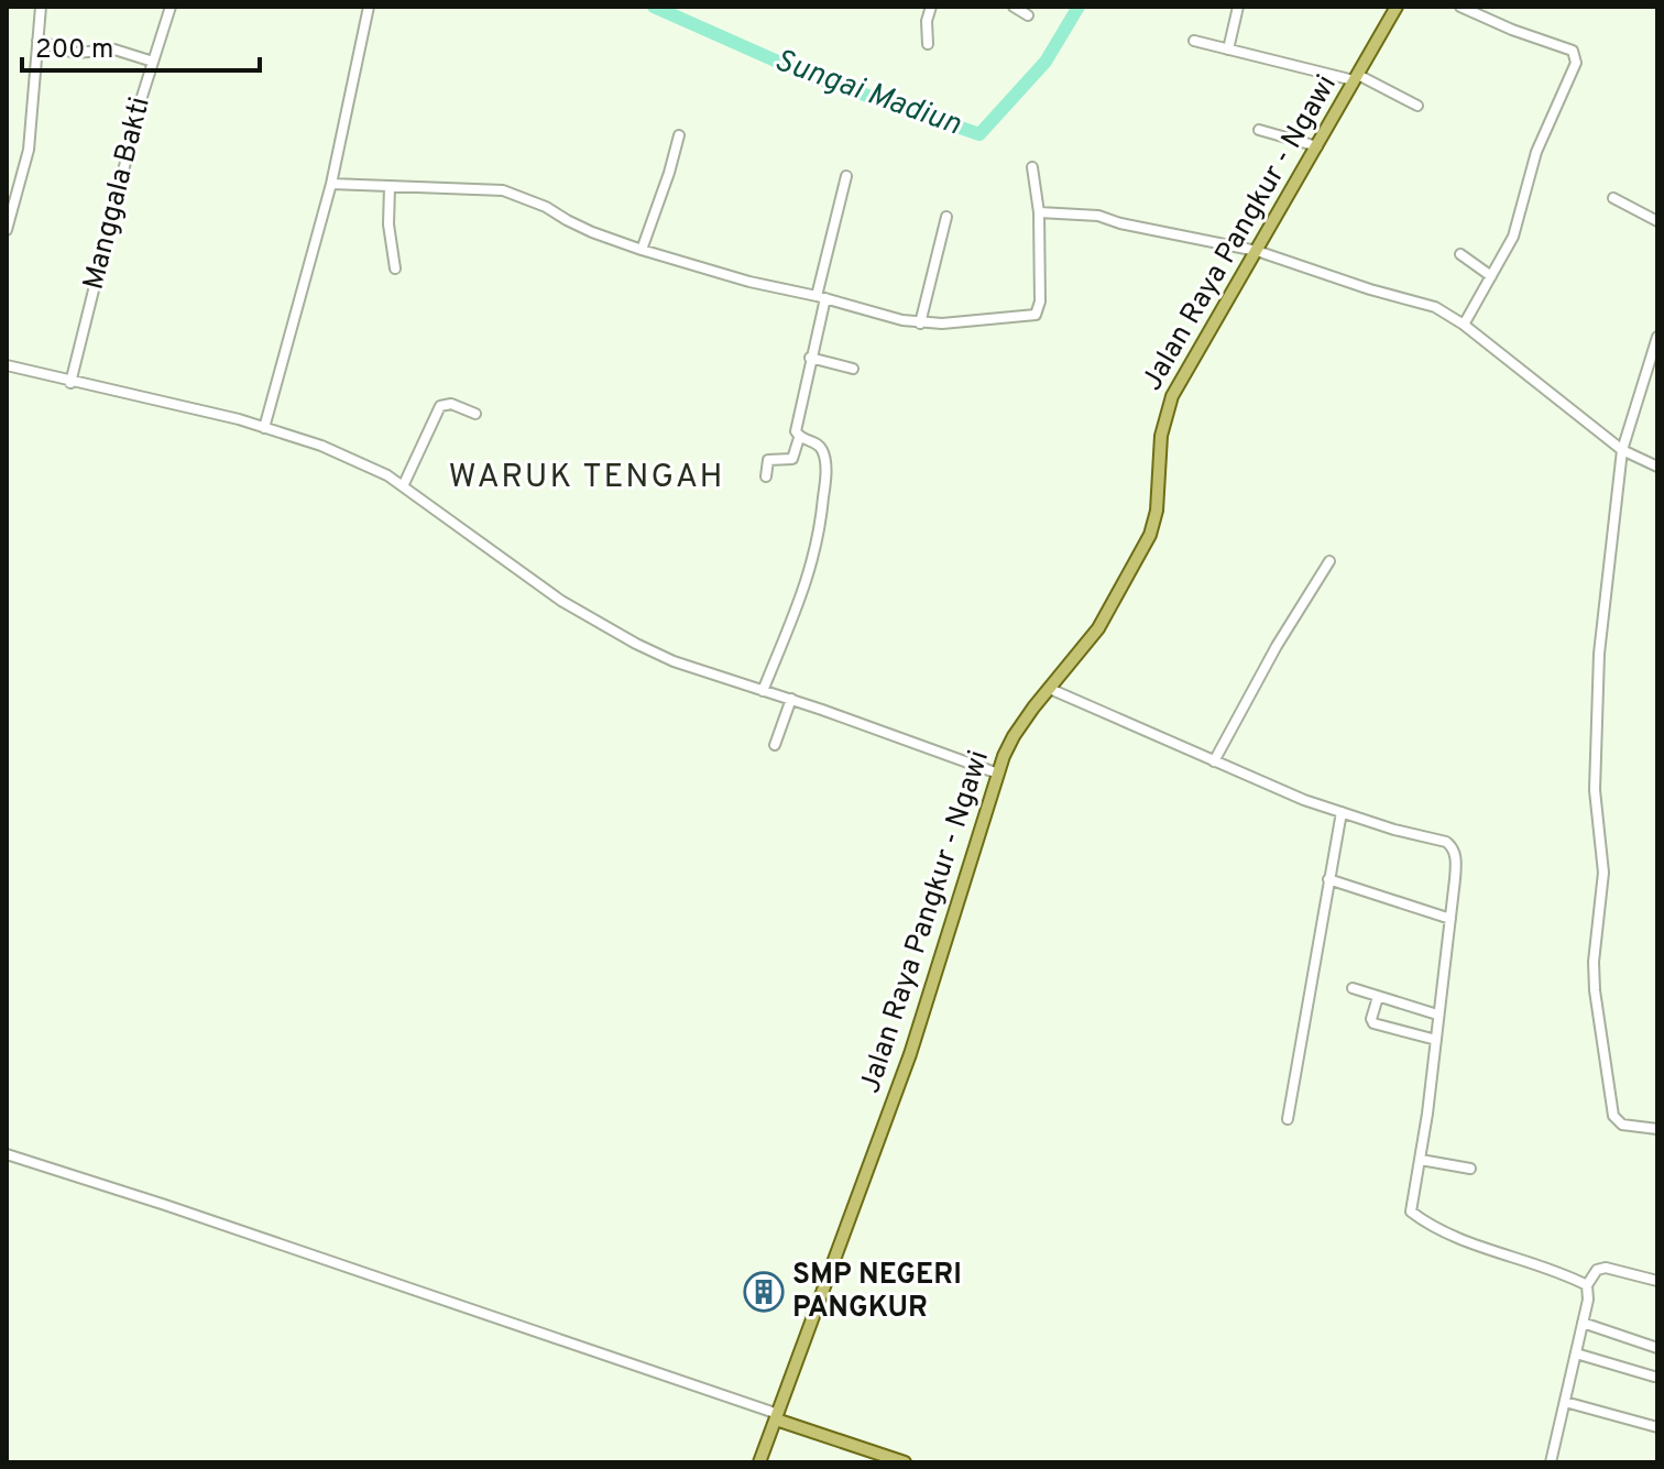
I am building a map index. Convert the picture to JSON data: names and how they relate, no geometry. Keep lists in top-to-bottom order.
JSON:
{
  "streets": {
    "main road": ["Jalan Raya Pangkur - Ngawi"],
    "street": ["Manggala Bakti"]
  },
  "districts": ["WARUK TENGAH"],
  "water": ["Sungai Madiun"],
  "places": {
    "building": ["SMP NEGERI PANGKUR"]
  },
  "scale_bar": "200 m"
}
